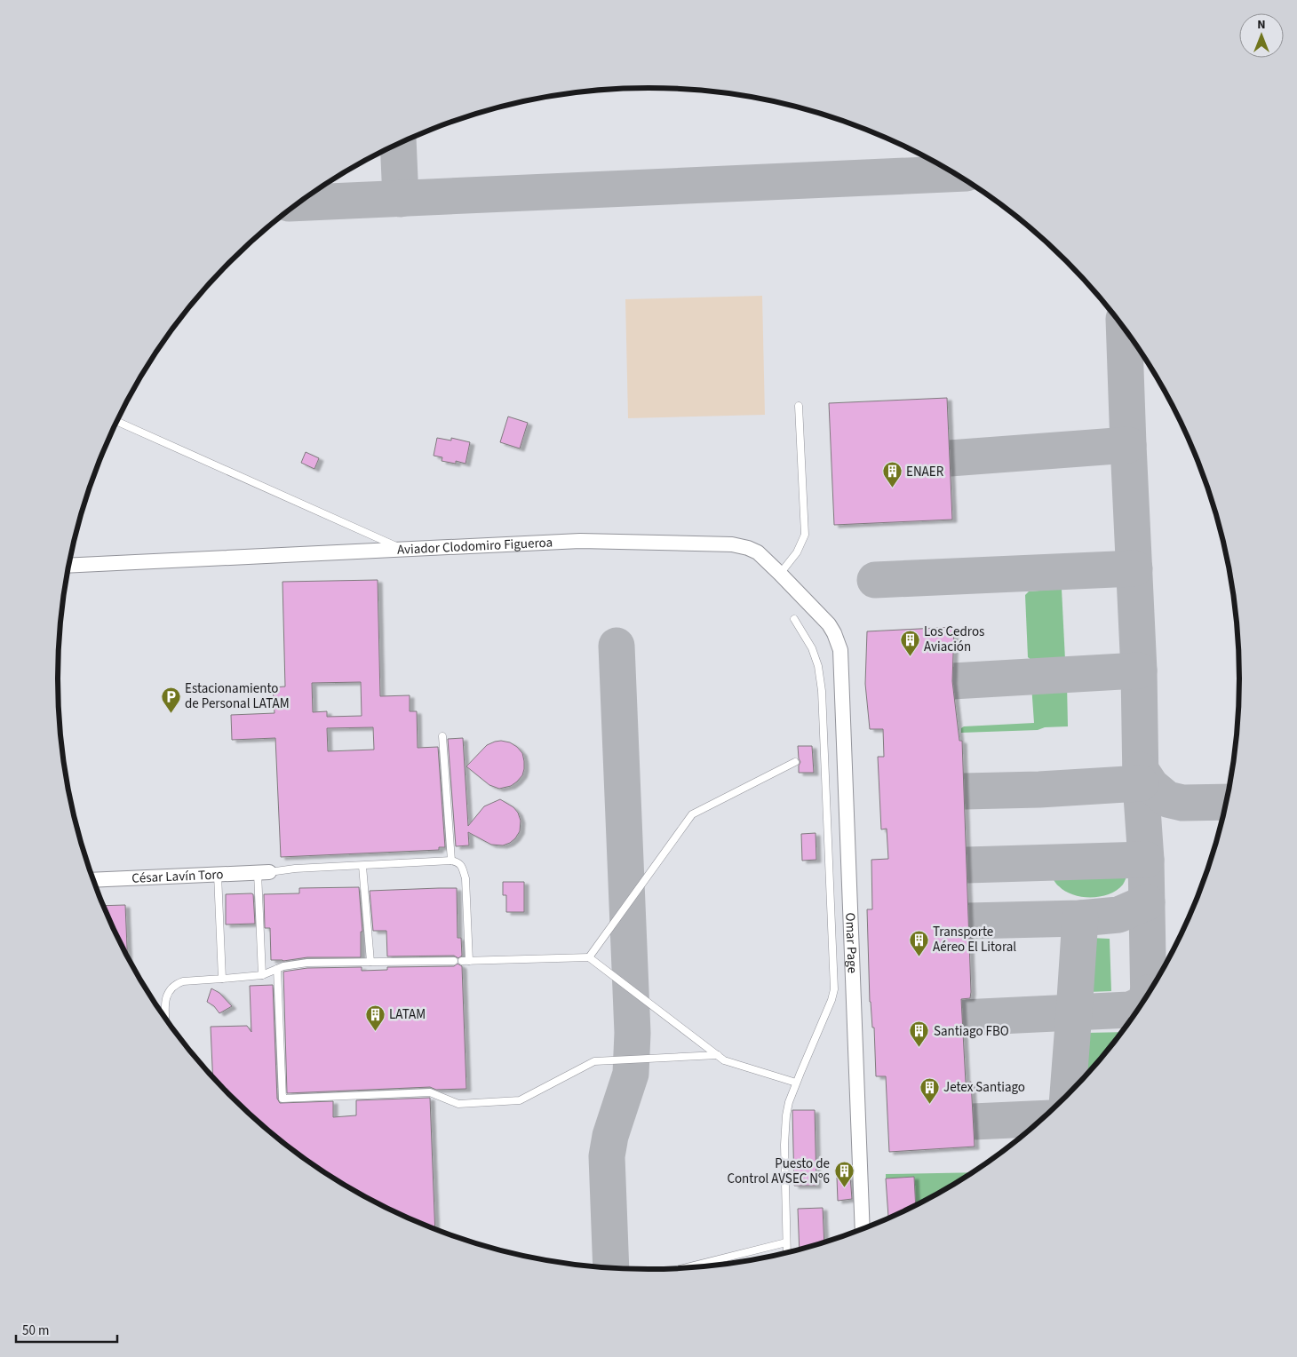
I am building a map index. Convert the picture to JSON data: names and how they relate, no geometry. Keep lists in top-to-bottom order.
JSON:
{
  "streets": {
    "street": ["Aviador Clodomiro Figueroa", "César Lavín Toro", "Omar Page"]
  },
  "crossings": [
    ["Aviador Clodomiro Figueroa", "Omar Page"]
  ],
  "places": {
    "building": [
      "ENAER",
      "Los Cedros Aviación",
      "Transporte Aéreo El Litoral",
      "LATAM",
      "Santiago FBO",
      "Jetex Santiago",
      "Puesto de Control AVSEC Nº6"
    ],
    "parking": ["Estacionamiento de Personal LATAM"]
  },
  "scale_bar": "50 m",
  "north": "top"
}
